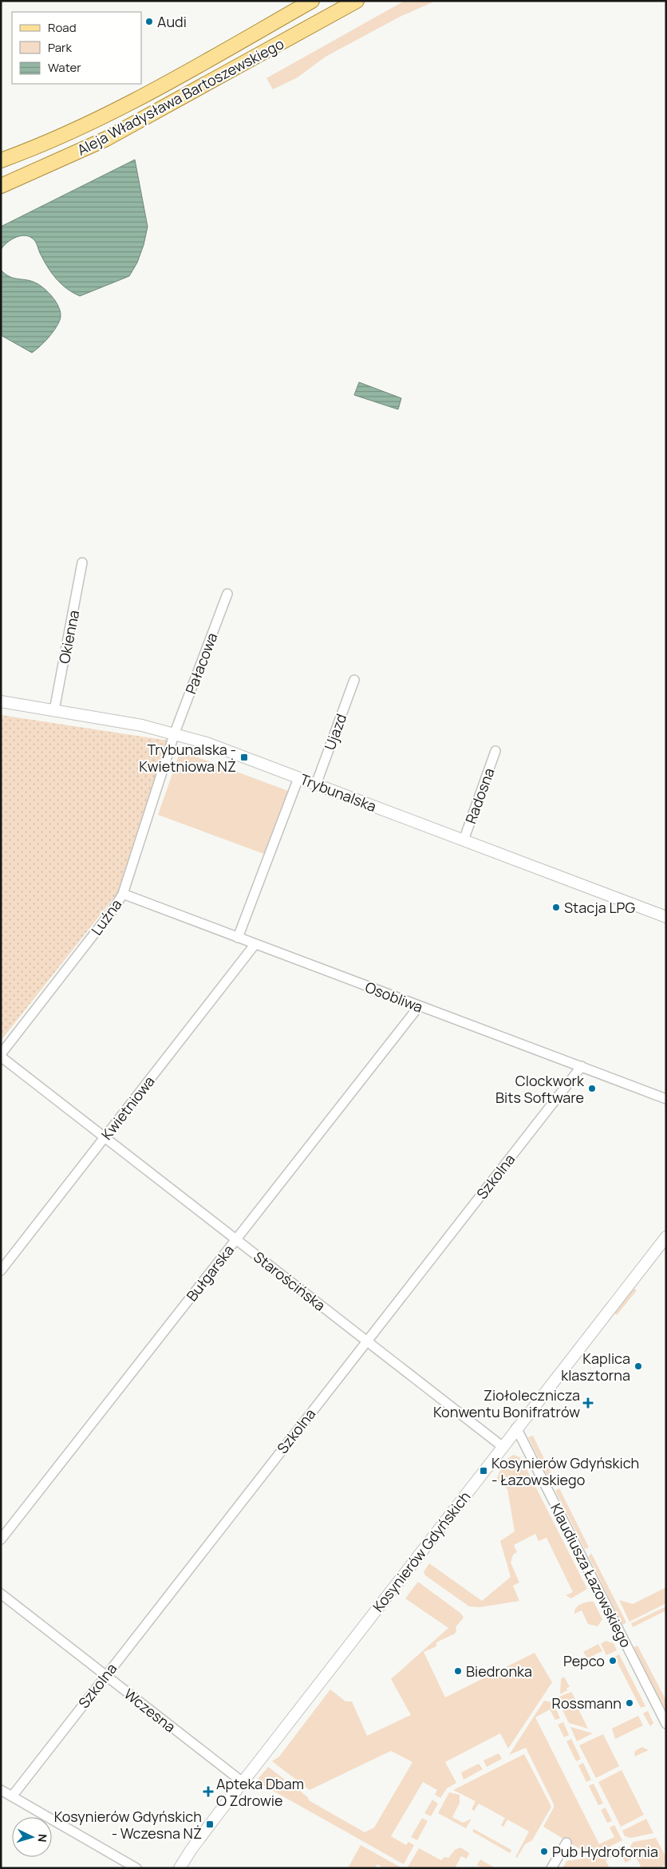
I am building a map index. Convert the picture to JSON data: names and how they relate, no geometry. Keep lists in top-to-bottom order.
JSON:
{
  "streets": {
    "main road": ["Aleja Władysława Bartoszewskiego"],
    "street": [
      "Okienna",
      "Pałacowa",
      "Ujazd",
      "Trybunalska",
      "Radosna",
      "Luźna",
      "Osobliwa",
      "Kwietniowa",
      "Szkolna",
      "Bułgarska",
      "Starościńska",
      "Kosynierów Gdyńskich",
      "Klaudiusza Łazowskiego",
      "Wczesna"
    ]
  },
  "crossings": [
    ["Okienna", "Trybunalska"],
    ["Pałacowa", "Trybunalska"],
    ["Pałacowa", "Luźna"],
    ["Ujazd", "Trybunalska"],
    ["Trybunalska", "Radosna"],
    ["Trybunalska", "Luźna"],
    ["Luźna", "Osobliwa"],
    ["Luźna", "Starościńska"],
    ["Osobliwa", "Kwietniowa"],
    ["Osobliwa", "Szkolna"],
    ["Osobliwa", "Bułgarska"],
    ["Kwietniowa", "Starościńska"],
    ["Szkolna", "Starościńska"],
    ["Szkolna", "Wczesna"],
    ["Bułgarska", "Starościńska"],
    ["Starościńska", "Kosynierów Gdyńskich"],
    ["Kosynierów Gdyńskich", "Klaudiusza Łazowskiego"],
    ["Kosynierów Gdyńskich", "Wczesna"]
  ],
  "places": {
    "other": [
      "Audi",
      "Stacja LPG",
      "Clockwork Bits Software",
      "Kaplica klasztorna",
      "Pepco",
      "Biedronka",
      "Rossmann",
      "Pub Hydrofornia"
    ],
    "transit": ["Trybunalska - Kwietniowa NŻ", "Kosynierów Gdyńskich - Łazowskiego", "Kosynierów Gdyńskich - Wczesna NŻ"],
    "health": ["Ziołolecznicza Konwentu Bonifratrów", "Apteka Dbam O Zdrowie"]
  },
  "legend": ["Road", "Park", "Water"],
  "north": "right"
}
